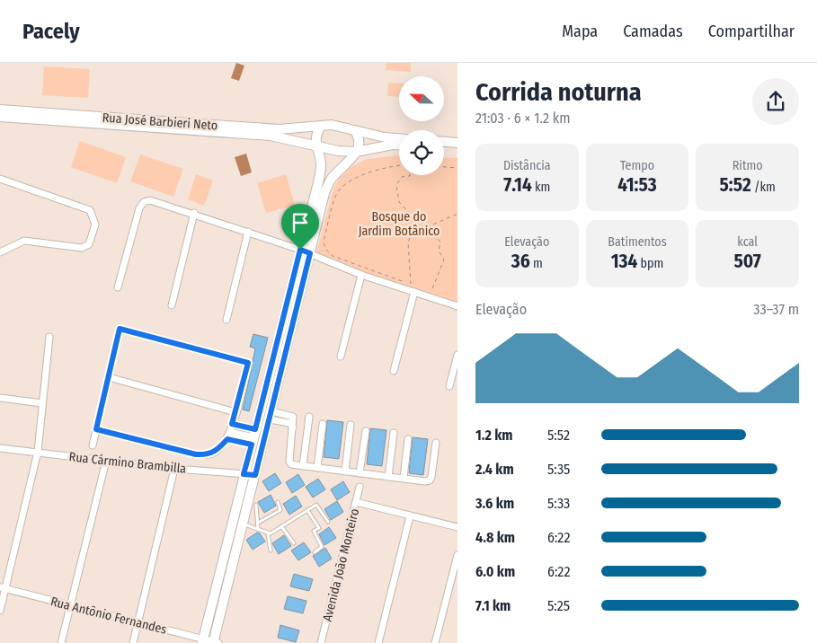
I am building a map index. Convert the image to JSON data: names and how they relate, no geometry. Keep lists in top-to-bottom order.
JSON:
{
  "streets": {
    "street": [
      "Rua José Barbieri Neto",
      "Rua Cármino Brambilla",
      "Avenida João Monteiro",
      "Rua Antônio Fernandes"
    ]
  },
  "parks": ["Bosque do Jardim Botânico"],
  "north": "left",
  "page": {
    "header": "Pacely",
    "nav": ["Mapa", "Camadas", "Compartilhar"],
    "heading": ["Corrida noturna", "21:03 · 6 × 1.2 km"],
    "stats": [
      ["Distância", "7.14 km"],
      ["Tempo", "41:53"],
      ["Ritmo", "5:52 /km"],
      ["Elevação", "36 m"],
      ["Batimentos", "134 bpm"],
      ["kcal", "507"]
    ],
    "chart": ["Elevação", "33–37 m"],
    "list": [
      {
        "name": "1.2 km",
        "note": "5:52"
      },
      {
        "name": "2.4 km",
        "note": "5:35"
      },
      {
        "name": "3.6 km",
        "note": "5:33"
      },
      {
        "name": "4.8 km",
        "note": "6:22"
      },
      {
        "name": "6.0 km",
        "note": "6:22"
      },
      {
        "name": "7.1 km",
        "note": "5:25"
      }
    ]
  }
}
